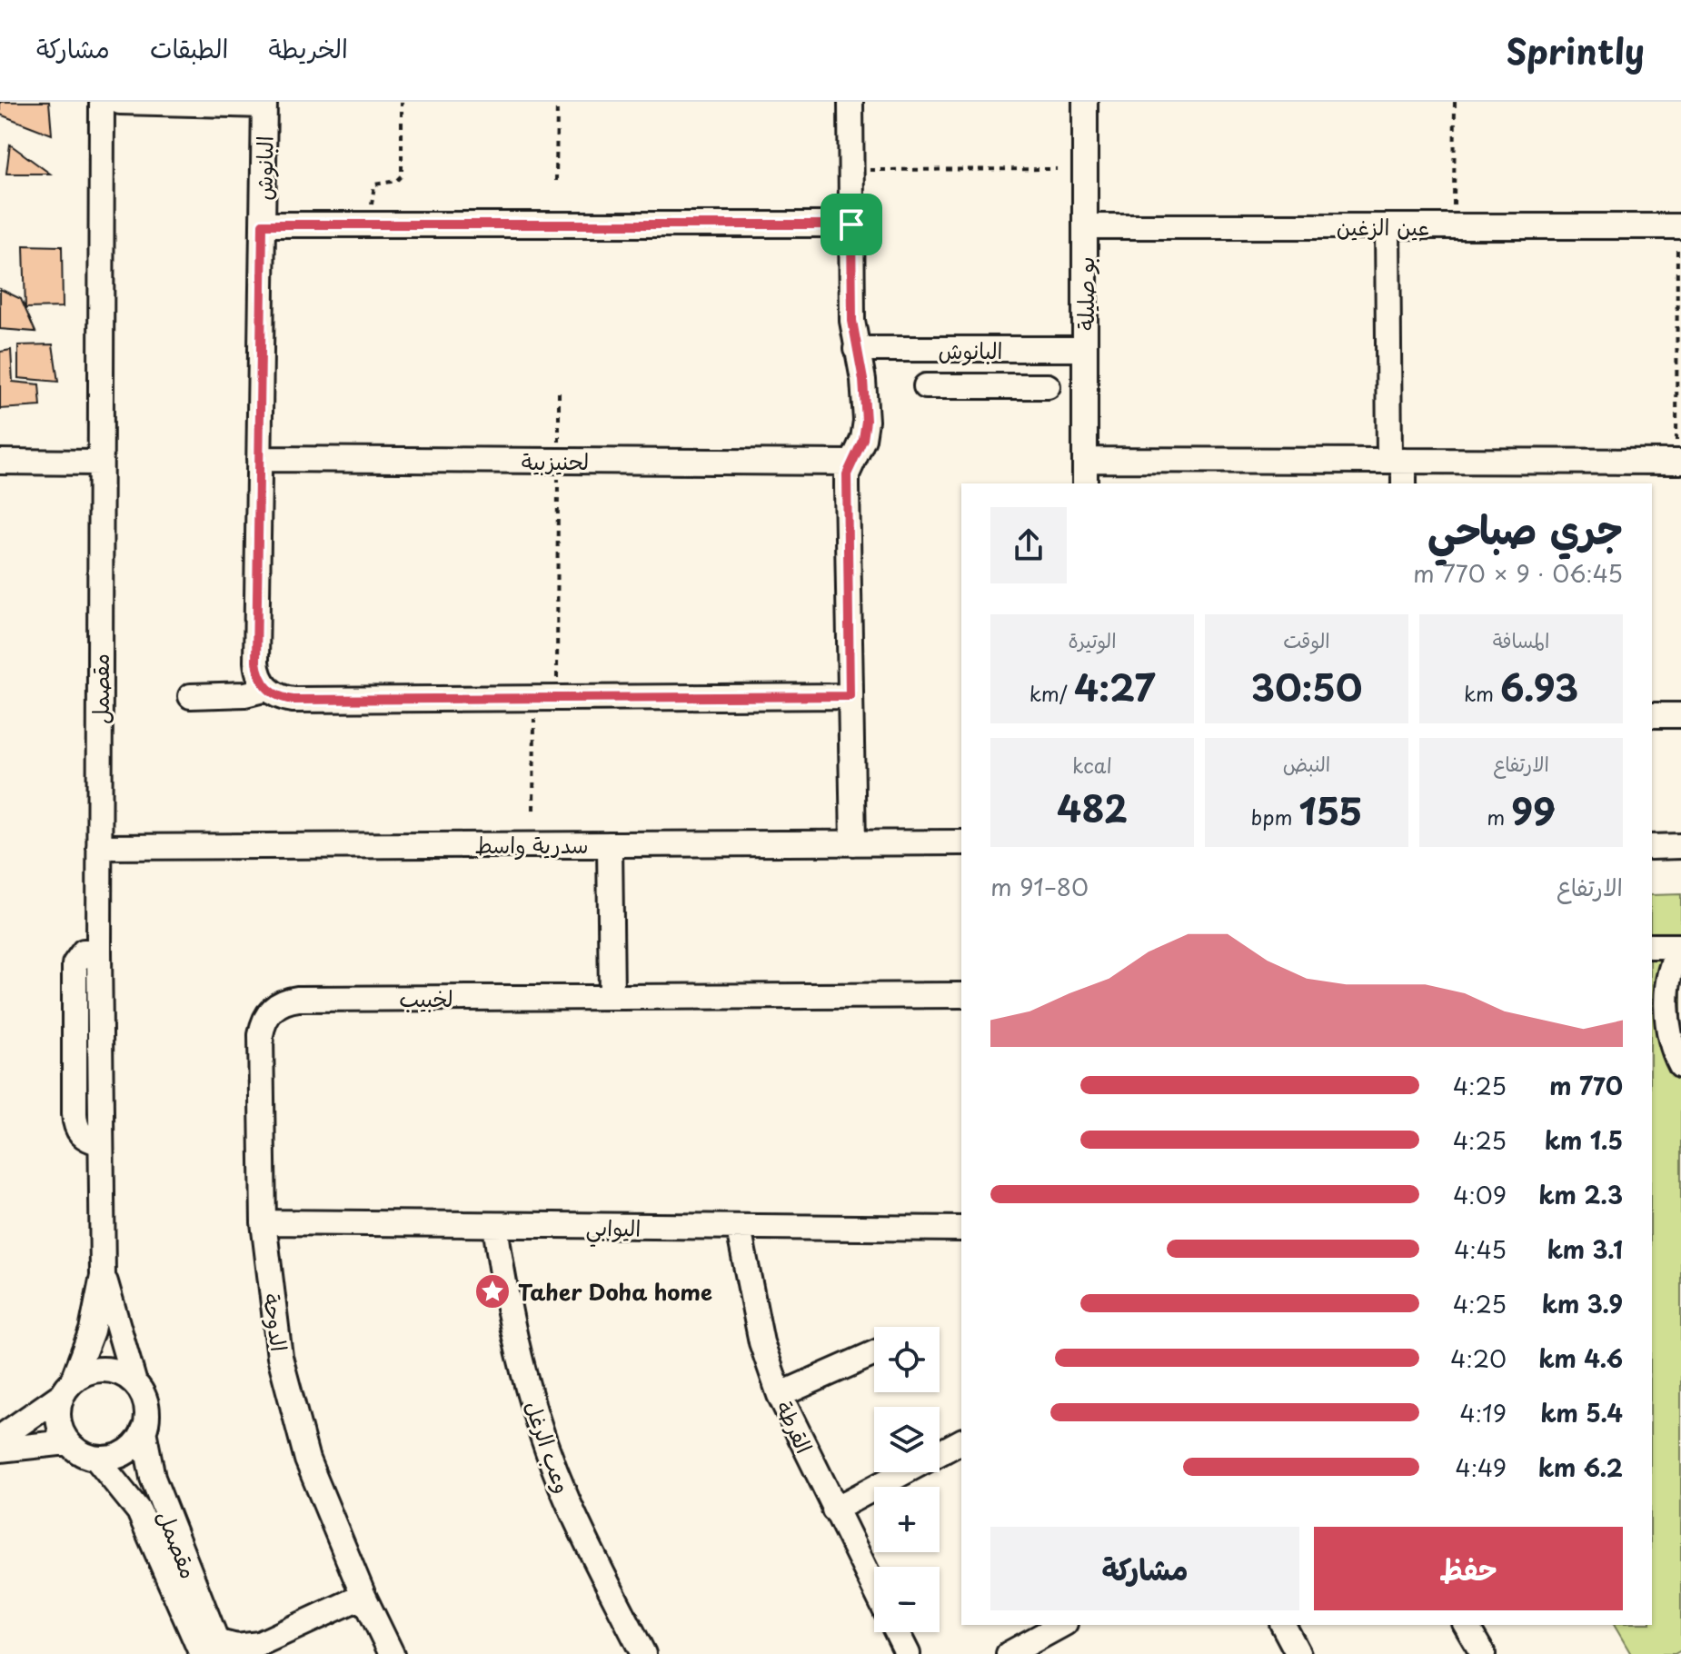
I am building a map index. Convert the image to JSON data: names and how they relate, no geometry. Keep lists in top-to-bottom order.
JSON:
{
  "streets": {
    "street": [
      "البانوش",
      "عين الزغين",
      "بو صليلة",
      "لحنيزبية",
      "مقصمل",
      "سدرية واسط",
      "لخبيب",
      "اليوابي",
      "الدوحة",
      "القرطة",
      "وعب الرغل"
    ]
  },
  "crossings": [
    ["البانوش", "بو صليلة"],
    ["البانوش", "لحنيزبية"],
    ["عين الزغين", "بو صليلة"],
    ["مقصمل", "سدرية واسط"],
    ["لخبيب", "الدوحة"],
    ["اليوابي", "الدوحة"],
    ["اليوابي", "القرطة"],
    ["اليوابي", "وعب الرغل"]
  ],
  "places": {
    "place": ["Taher Doha home"]
  },
  "page": {
    "header": "Sprintly",
    "nav": ["الخريطة", "الطبقات", "مشاركة"],
    "heading": ["جري صباحي", "06:45 · 9 × 770 m"],
    "stats": [
      ["المسافة", "6.93 km"],
      ["الوقت", "30:50"],
      ["الوتيرة", "4:27 /km"],
      ["الارتفاع", "99 m"],
      ["النبض", "155 bpm"],
      ["kcal", "482"]
    ],
    "chart": ["الارتفاع", "80–91 m"],
    "list": [
      {
        "name": "770 m",
        "note": "4:25"
      },
      {
        "name": "1.5 km",
        "note": "4:25"
      },
      {
        "name": "2.3 km",
        "note": "4:09"
      },
      {
        "name": "3.1 km",
        "note": "4:45"
      },
      {
        "name": "3.9 km",
        "note": "4:25"
      },
      {
        "name": "4.6 km",
        "note": "4:20"
      },
      {
        "name": "5.4 km",
        "note": "4:19"
      },
      {
        "name": "6.2 km",
        "note": "4:49"
      }
    ],
    "map_buttons": ["+", "−"],
    "buttons": ["حفظ", "مشاركة"]
  }
}
